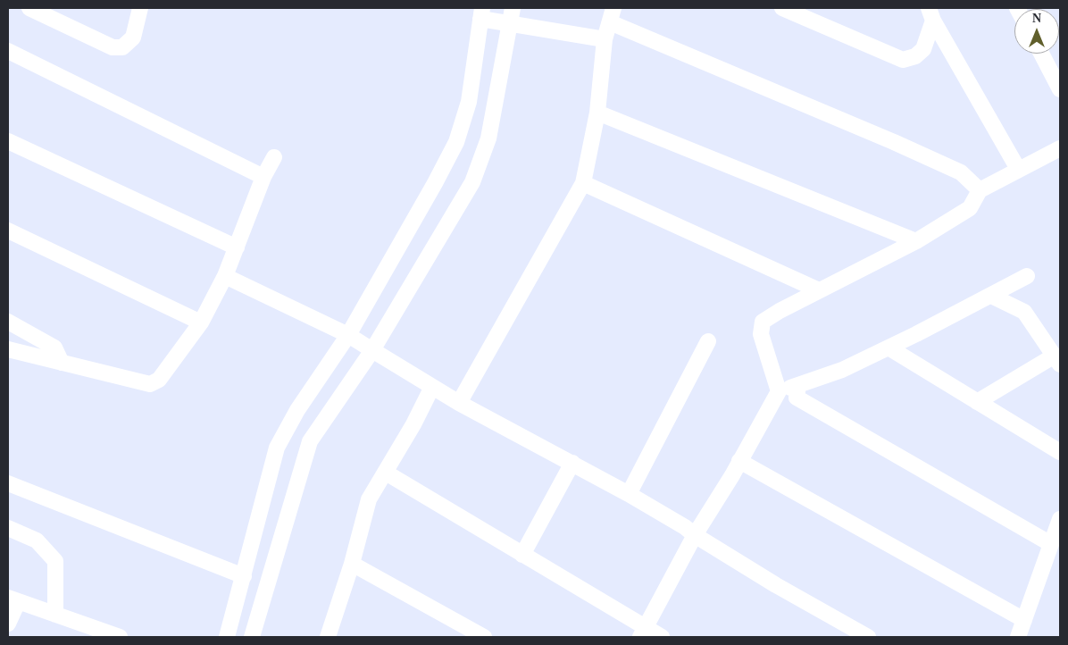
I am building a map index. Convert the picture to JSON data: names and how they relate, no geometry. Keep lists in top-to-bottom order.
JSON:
{
  "north": "top"
}
